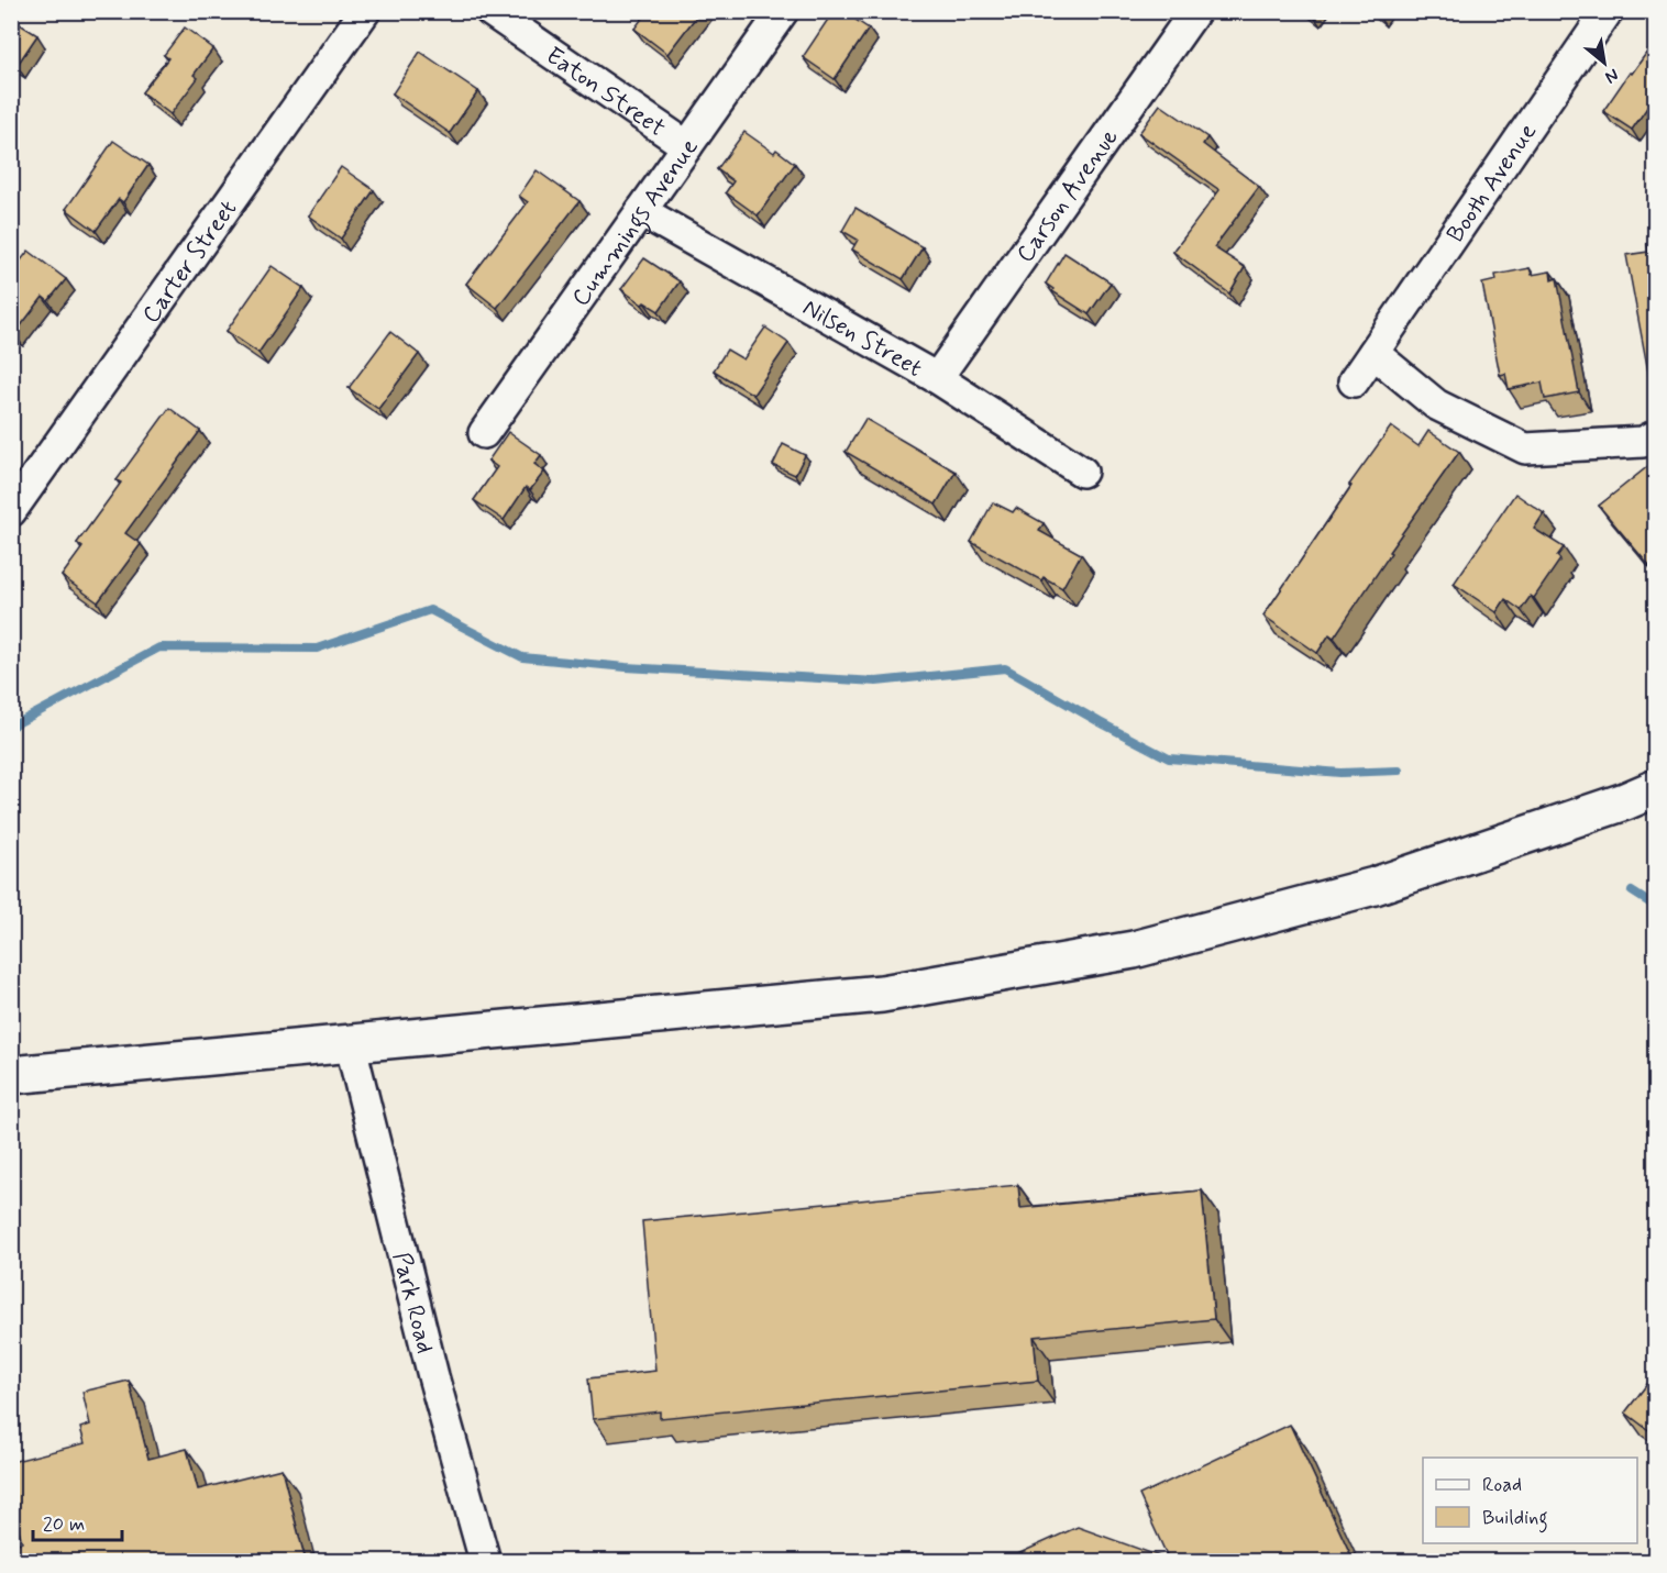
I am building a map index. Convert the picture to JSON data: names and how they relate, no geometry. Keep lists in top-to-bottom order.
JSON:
{
  "streets": {
    "street": [
      "Eaton Street",
      "Booth Avenue",
      "Carson Avenue",
      "Cummings Avenue",
      "Carter Street",
      "Nilsen Street",
      "Park Road"
    ]
  },
  "crossings": [
    ["Eaton Street", "Cummings Avenue"],
    ["Carson Avenue", "Nilsen Street"],
    ["Cummings Avenue", "Nilsen Street"]
  ],
  "legend": ["Road", "Building"],
  "scale_bar": "20 m",
  "north": "bottom right"
}
